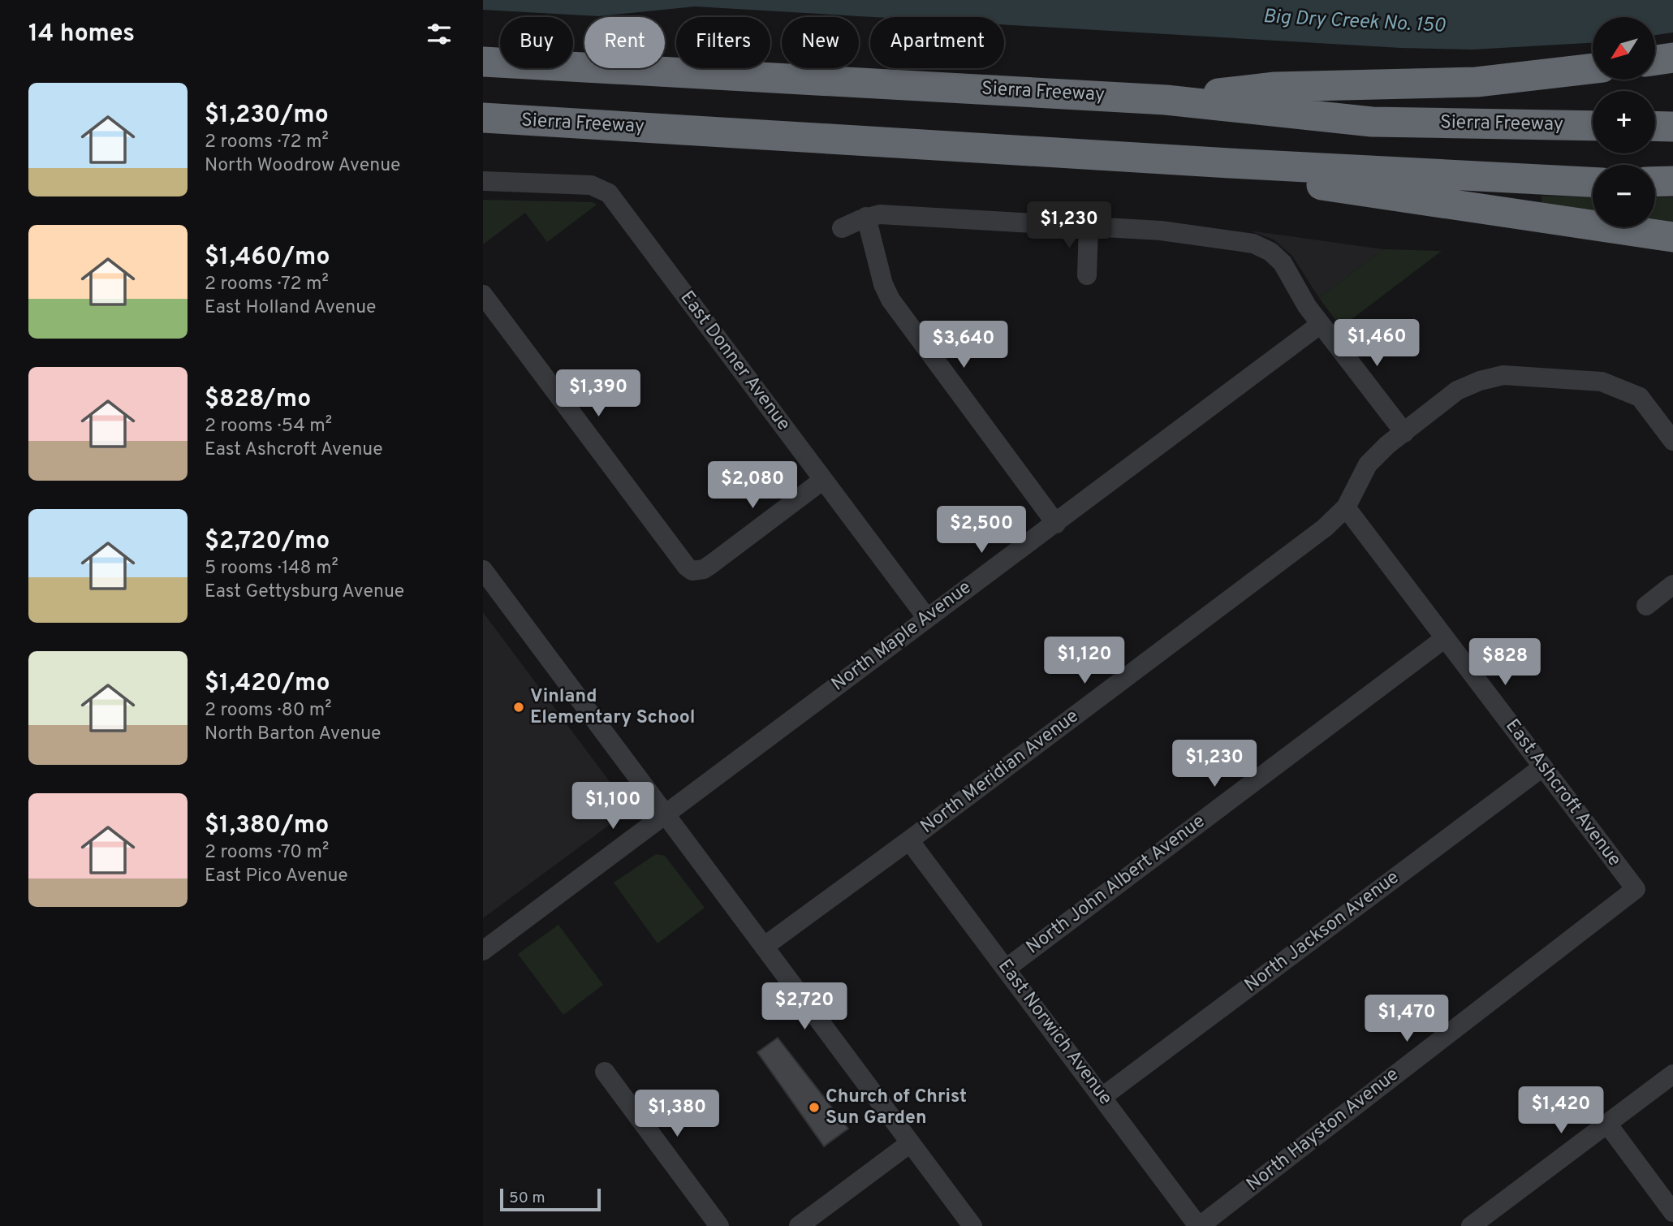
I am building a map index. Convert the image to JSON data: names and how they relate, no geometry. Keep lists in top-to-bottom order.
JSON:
{
  "streets": {
    "highway": ["Sierra Freeway"],
    "street": [
      "East Donner Avenue",
      "North Maple Avenue",
      "North Meridian Avenue",
      "East Ashcroft Avenue",
      "North John Albert Avenue",
      "North Jackson Avenue",
      "East Norwich Avenue",
      "North Hayston Avenue"
    ]
  },
  "crossings": [
    ["East Donner Avenue", "North Maple Avenue"],
    ["North Meridian Avenue", "East Ashcroft Avenue"],
    ["North Meridian Avenue", "East Norwich Avenue"],
    ["East Ashcroft Avenue", "North John Albert Avenue"],
    ["East Ashcroft Avenue", "North Jackson Avenue"],
    ["East Ashcroft Avenue", "North Hayston Avenue"],
    ["North John Albert Avenue", "East Norwich Avenue"],
    ["North Jackson Avenue", "East Norwich Avenue"],
    ["East Norwich Avenue", "North Hayston Avenue"]
  ],
  "water": ["Big Dry Creek No. 150"],
  "places": ["Vinland Elementary School", "Church of Christ Sun Garden"],
  "scale_bar": "50 m",
  "north": "bottom left",
  "page": {
    "heading": "14 homes",
    "map_buttons": ["+", "−"],
    "chip": [
      "Buy",
      "Rent",
      "Filters",
      "New",
      "Apartment"
    ],
    "list": [
      {
        "name": "$1,230/mo",
        "note": "2 rooms · 72 m² · North Woodrow Avenue"
      },
      {
        "name": "$1,460/mo",
        "note": "2 rooms · 72 m² · East Holland Avenue"
      },
      {
        "name": "$828/mo",
        "note": "2 rooms · 54 m² · East Ashcroft Avenue"
      },
      {
        "name": "$2,720/mo",
        "note": "5 rooms · 148 m² · East Gettysburg Avenue"
      },
      {
        "name": "$1,420/mo",
        "note": "2 rooms · 80 m² · North Barton Avenue"
      },
      {
        "name": "$1,380/mo",
        "note": "2 rooms · 70 m² · East Pico Avenue"
      }
    ],
    "price": [
      "$1,230",
      "$1,460",
      "$3,640",
      "$1,390",
      "$2,080",
      "$2,500",
      "$1,120",
      "$828",
      "$1,230",
      "$1,100",
      "$2,720",
      "$1,470",
      "$1,420",
      "$1,380"
    ],
    "scale": "50 m"
  }
}
